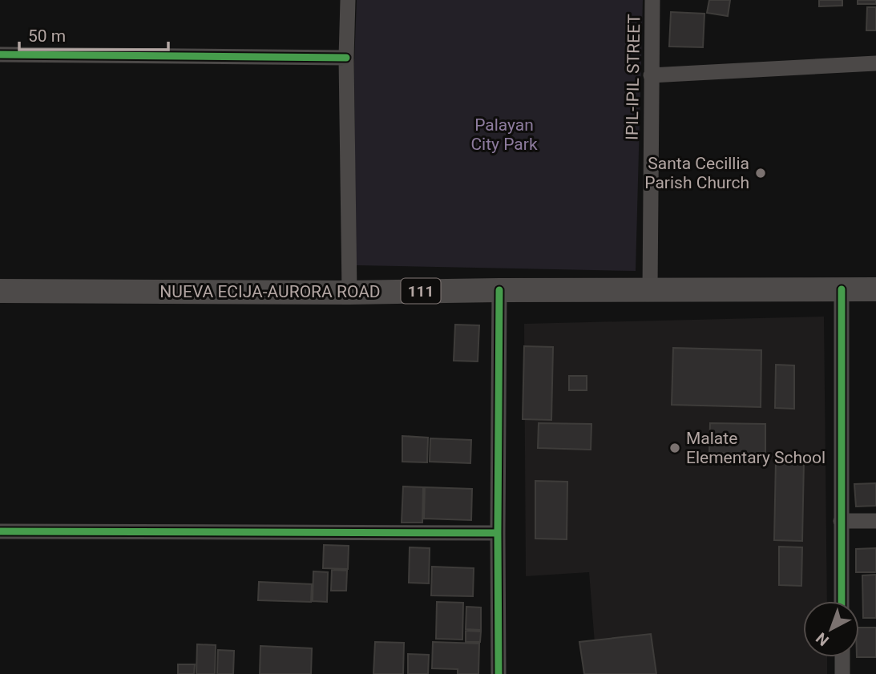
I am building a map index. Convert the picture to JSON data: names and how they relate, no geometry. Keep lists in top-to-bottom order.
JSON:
{
  "streets": {
    "main road": ["111", "NUEVA ECIJA-AURORA ROAD"],
    "street": ["IPIL-IPIL STREET"]
  },
  "crossings": [
    ["IPIL-IPIL STREET", "NUEVA ECIJA-AURORA ROAD"]
  ],
  "parks": ["Palayan City Park"],
  "places": ["Santa Cecillia Parish Church", "Malate Elementary School"],
  "scale_bar": "50 m",
  "north": "bottom left"
}
